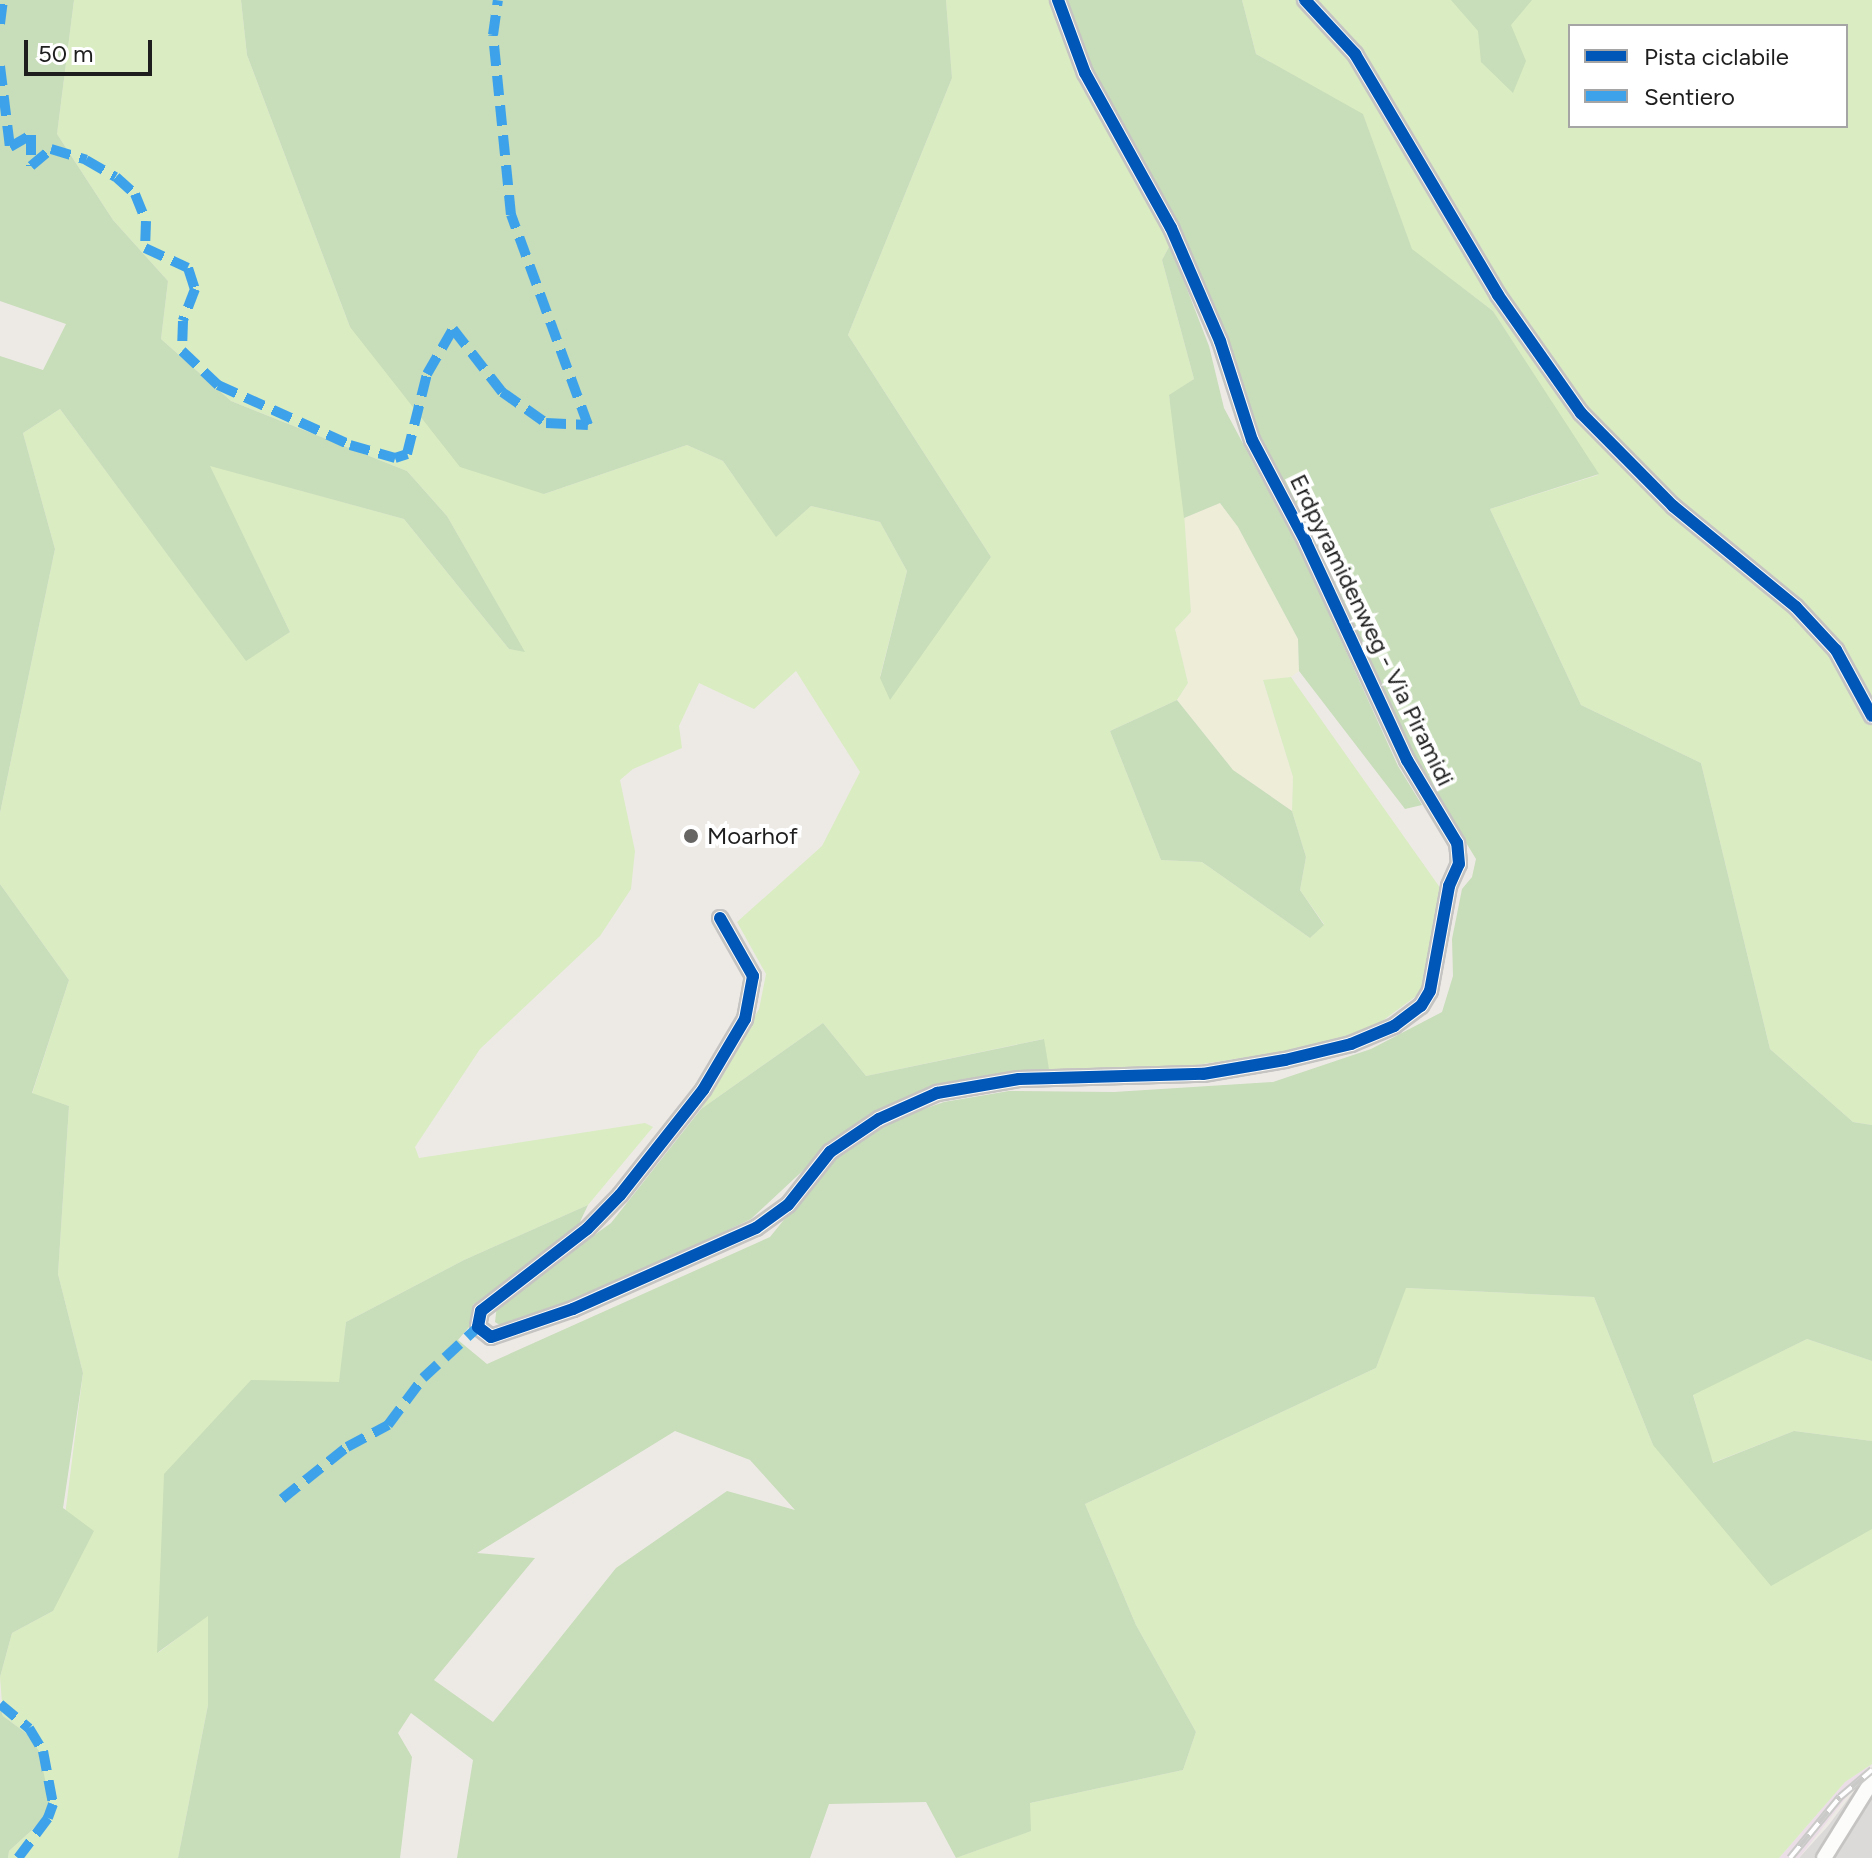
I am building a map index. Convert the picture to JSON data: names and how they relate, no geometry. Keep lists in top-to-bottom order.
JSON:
{
  "streets": {
    "street": ["Erdpyramidenweg - Via Piramidi"]
  },
  "places": ["Moarhof"],
  "legend": ["Pista ciclabile", "Sentiero"],
  "scale_bar": "50 m"
}
